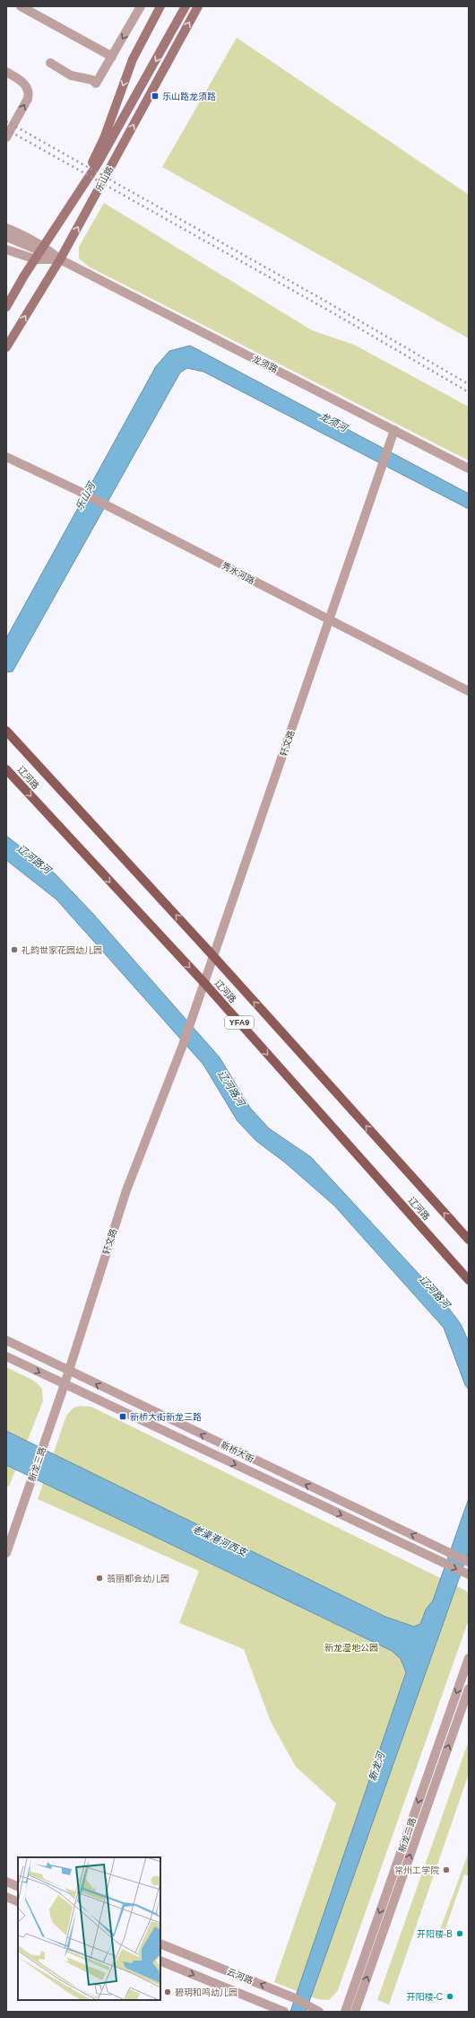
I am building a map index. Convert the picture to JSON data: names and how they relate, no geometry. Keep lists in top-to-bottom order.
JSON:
{
  "streets": {
    "main road": ["乐山路", "辽河路", "YFA9"],
    "street": [
      "龙须路",
      "秀水河路",
      "轩文路",
      "新桥大街",
      "新龙三路",
      "新龙二路",
      "云河路"
    ]
  },
  "crossings": [
    ["乐山路", "龙须路"],
    ["龙须路", "轩文路"],
    ["秀水河路", "轩文路"],
    ["轩文路", "辽河路"],
    ["轩文路", "新桥大街"],
    ["轩文路", "新龙三路"]
  ],
  "water": [
    "龙须河",
    "乐山河",
    "辽河路河",
    "老澡港河西支",
    "新龙河"
  ],
  "parks": ["新龙湿地公园"],
  "places": {
    "transit": ["乐山路龙须路", "新桥大街新龙三路"],
    "other": [
      "礼韵世家花园幼儿园",
      "翡丽都会幼儿园",
      "常州工学院",
      "开阳楼-B",
      "碧玥和鸣幼儿园",
      "开阳楼-C"
    ]
  }
}
